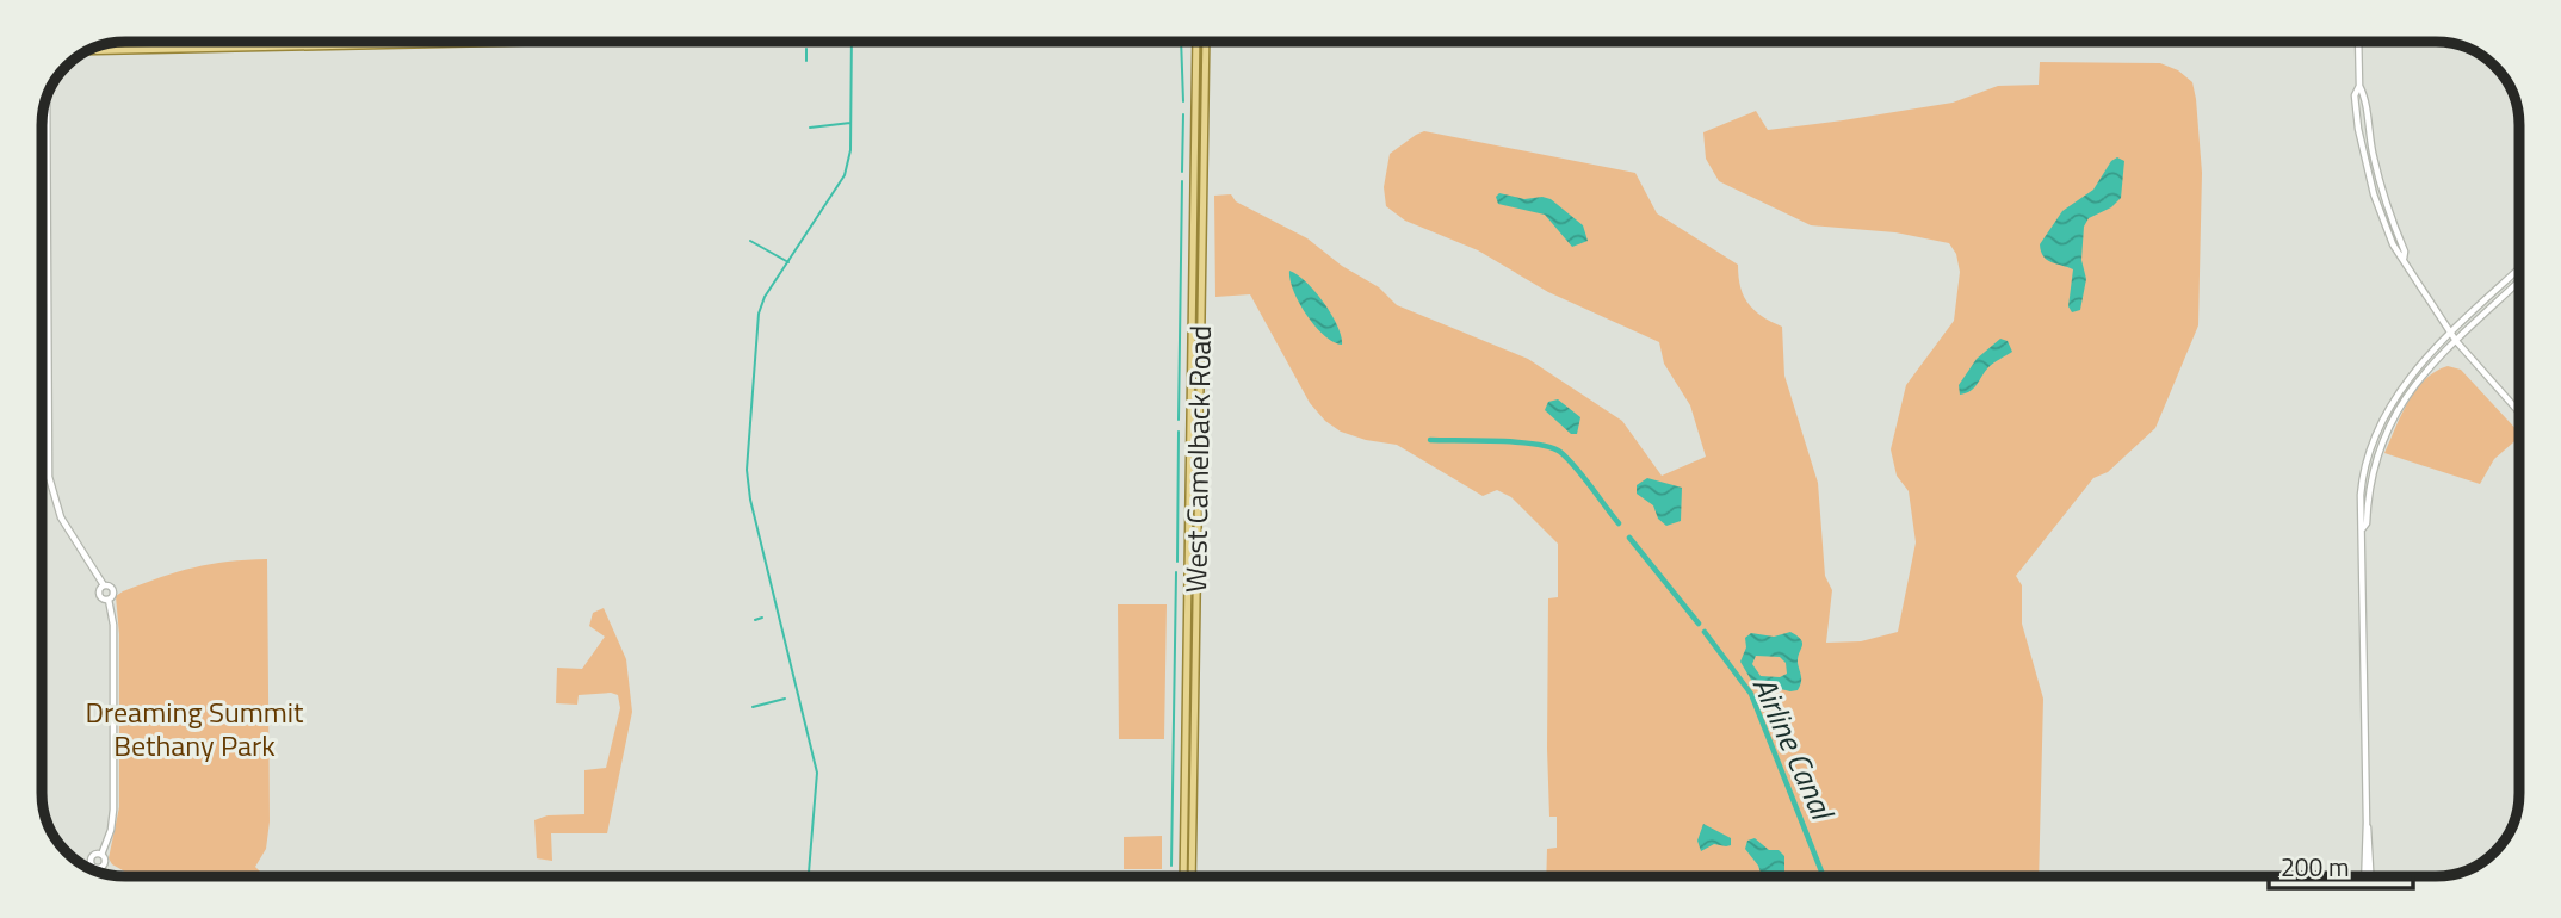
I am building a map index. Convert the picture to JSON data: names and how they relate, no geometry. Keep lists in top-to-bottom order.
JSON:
{
  "streets": {
    "main road": ["West Camelback Road"]
  },
  "water": ["Airline Canal"],
  "parks": ["Dreaming Summit Bethany Park"],
  "scale_bar": "200 m"
}
